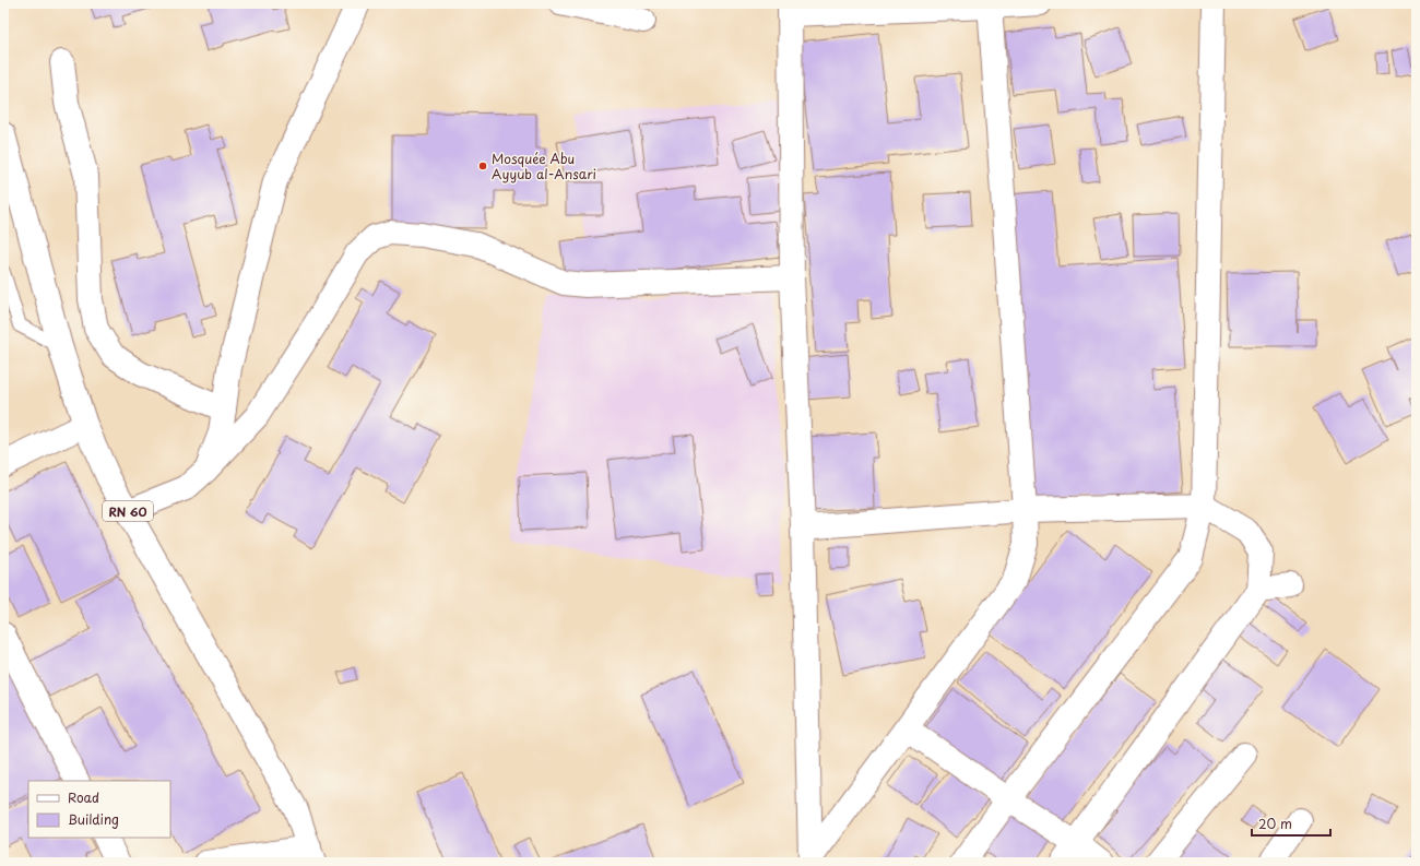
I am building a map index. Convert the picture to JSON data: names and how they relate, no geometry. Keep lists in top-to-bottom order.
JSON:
{
  "streets": {
    "street": ["RN 60"]
  },
  "places": ["Mosquée Abu Ayyub al-Ansari"],
  "legend": ["Road", "Building"],
  "scale_bar": "20 m"
}
